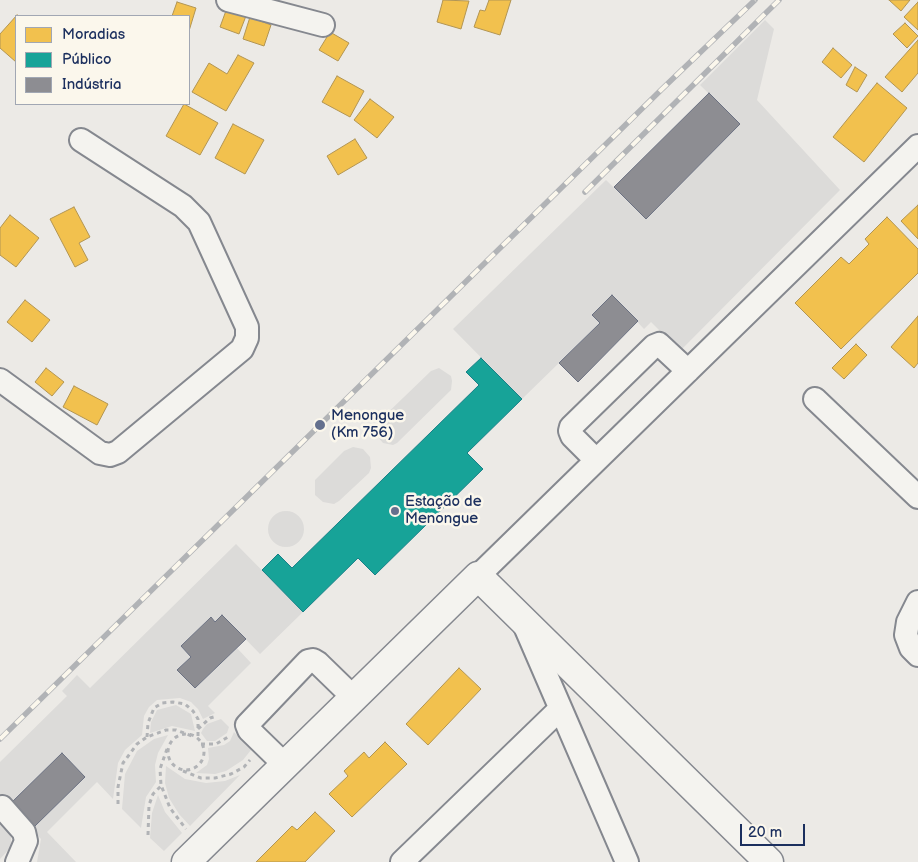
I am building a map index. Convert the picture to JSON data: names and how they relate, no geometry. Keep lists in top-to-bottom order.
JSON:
{
  "places": ["Menongue (Km 756)", "Estação de Menongue"],
  "legend": ["Moradias", "Público", "Indústria"],
  "scale_bar": "20 m"
}
